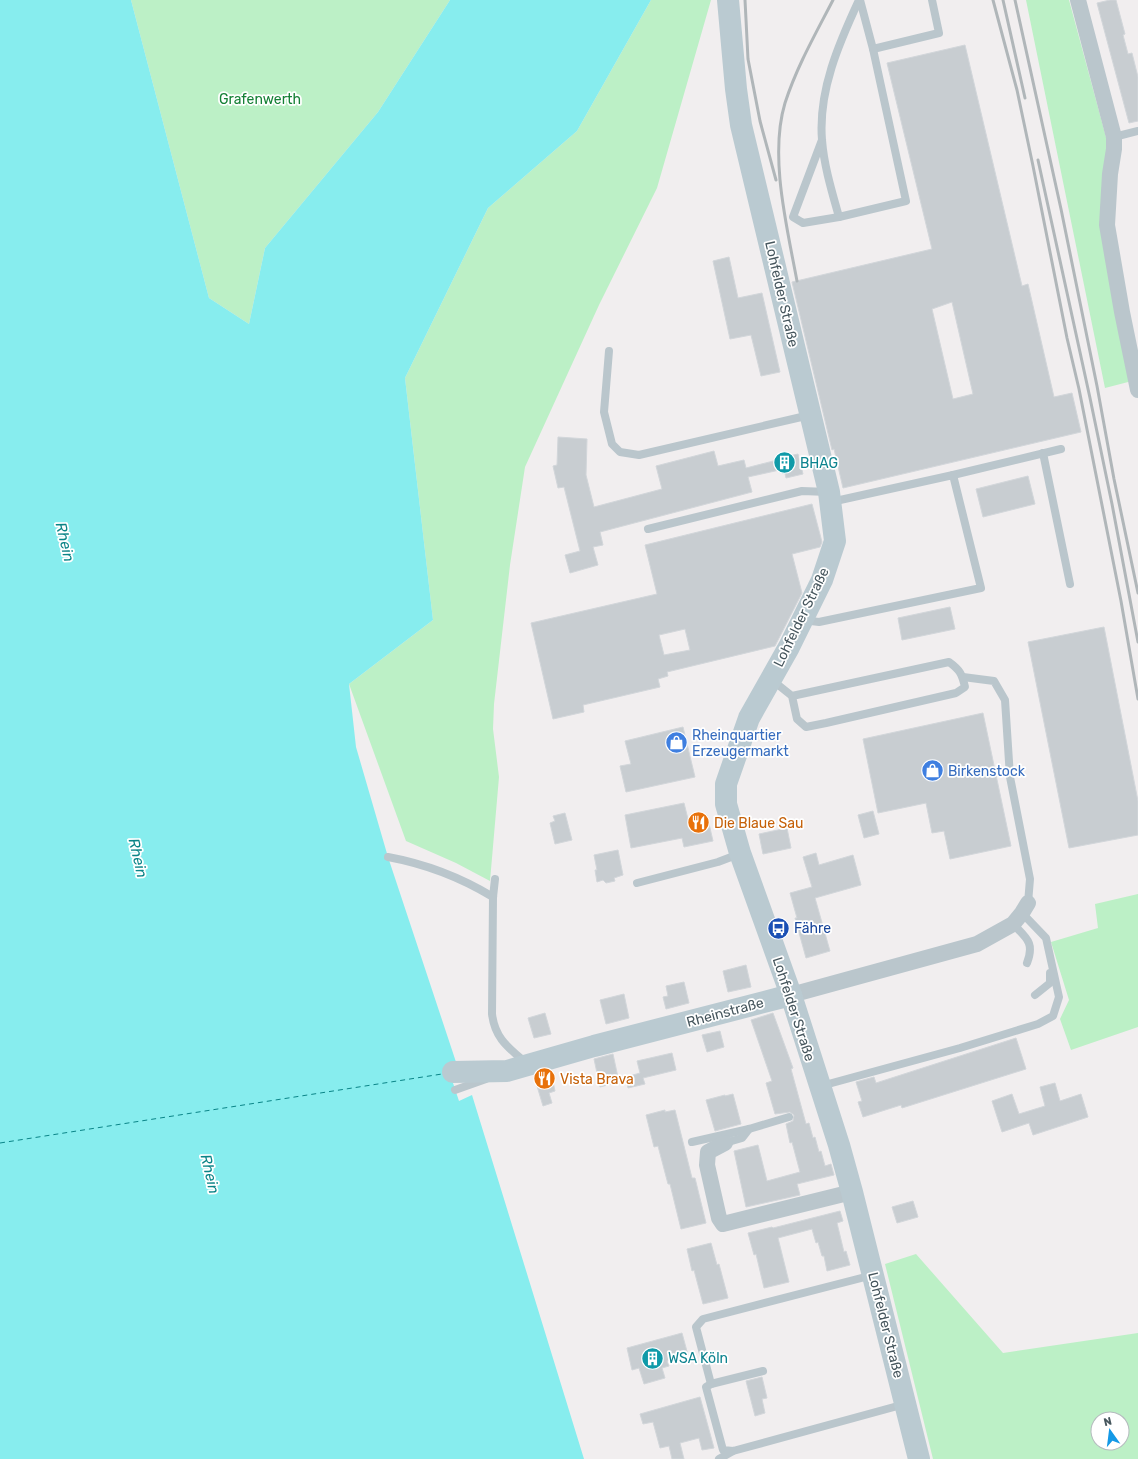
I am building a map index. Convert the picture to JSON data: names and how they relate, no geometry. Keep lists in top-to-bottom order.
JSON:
{
  "streets": {
    "street": ["Lohfelder Straße", "Rheinstraße"]
  },
  "crossings": [
    ["Lohfelder Straße", "Rheinstraße"]
  ],
  "water": ["Rhein"],
  "parks": ["Grafenwerth"],
  "places": {
    "building": ["BHAG", "WSA Köln"],
    "shop": ["Rheinquartier Erzeugermarkt", "Birkenstock"],
    "restaurant": ["Die Blaue Sau", "Vista Brava"],
    "bus stop": ["Fähre"]
  },
  "north": "top"
}
